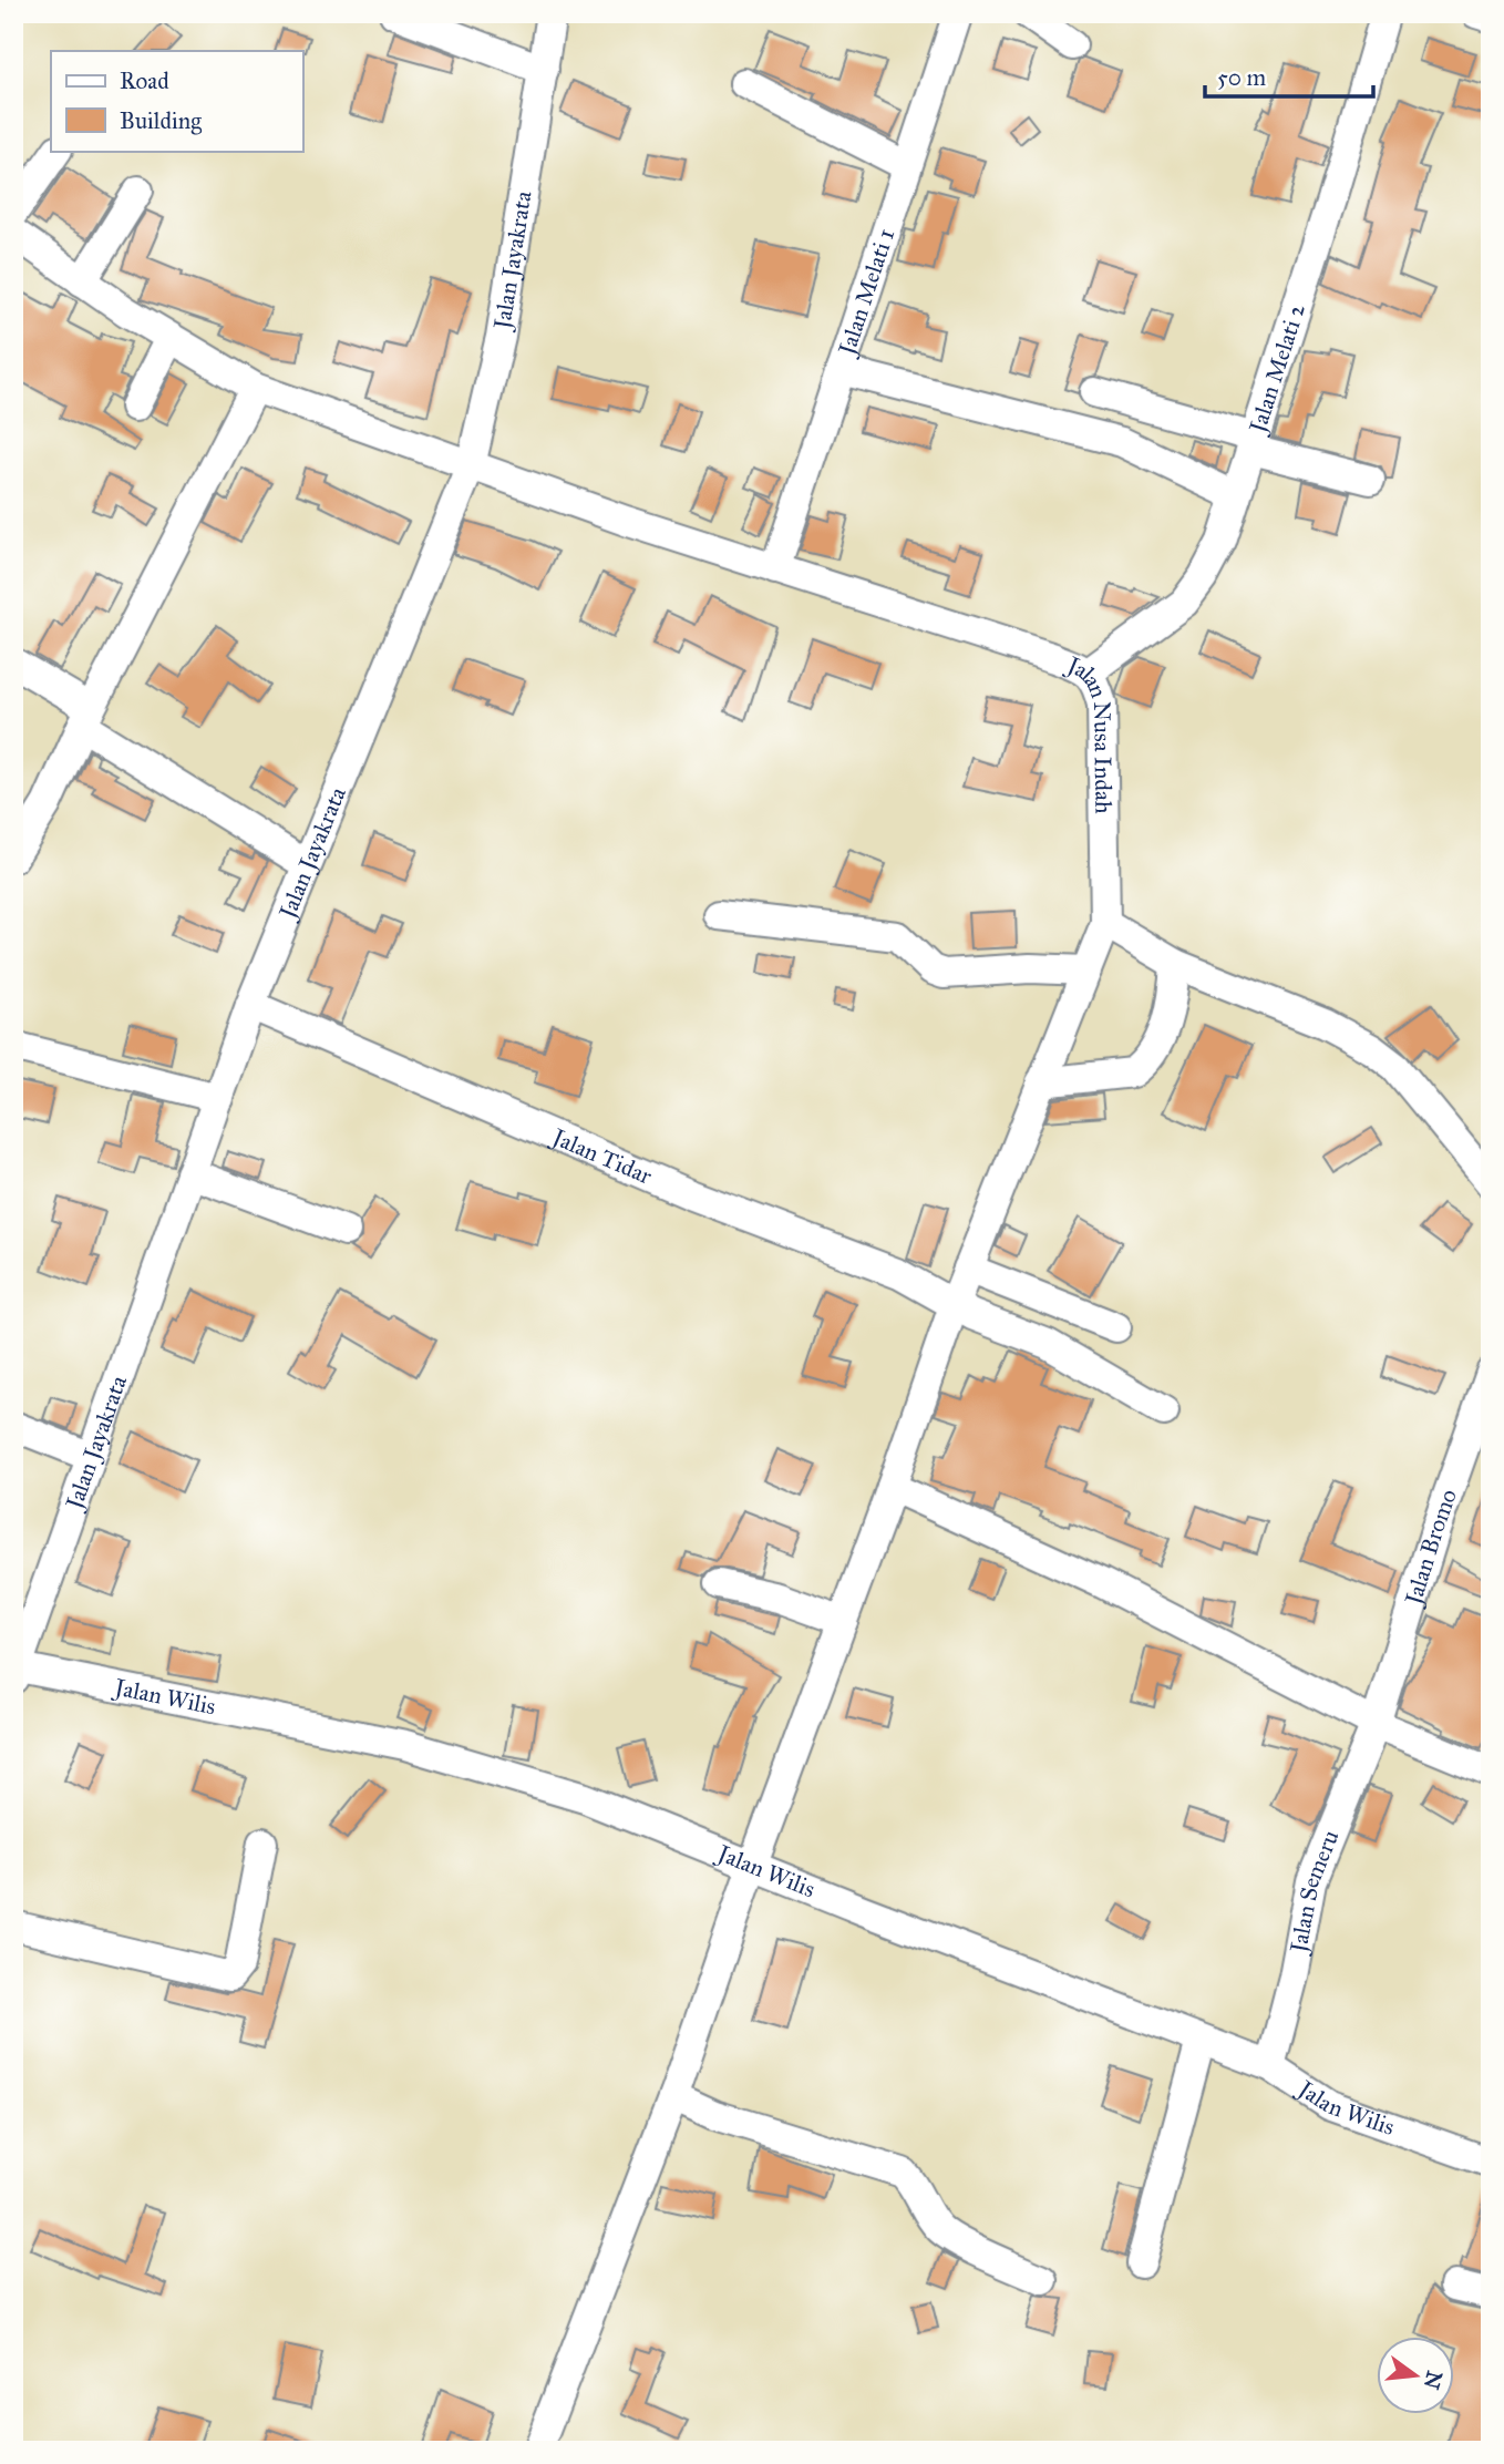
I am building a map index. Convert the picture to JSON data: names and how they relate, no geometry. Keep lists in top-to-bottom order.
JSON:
{
  "streets": {
    "street": [
      "Jalan Jayakrata",
      "Jalan Melati 1",
      "Jalan Melati 2",
      "Jalan Nusa Indah",
      "Jalan Tidar",
      "Jalan Bromo",
      "Jalan Wilis",
      "Jalan Semeru"
    ]
  },
  "crossings": [
    ["Jalan Jayakrata", "Jalan Nusa Indah"],
    ["Jalan Jayakrata", "Jalan Tidar"],
    ["Jalan Jayakrata", "Jalan Wilis"],
    ["Jalan Melati 1", "Jalan Nusa Indah"],
    ["Jalan Melati 2", "Jalan Nusa Indah"],
    ["Jalan Bromo", "Jalan Semeru"],
    ["Jalan Wilis", "Jalan Semeru"]
  ],
  "legend": ["Road", "Building"],
  "scale_bar": "50 m",
  "north": "right"
}
